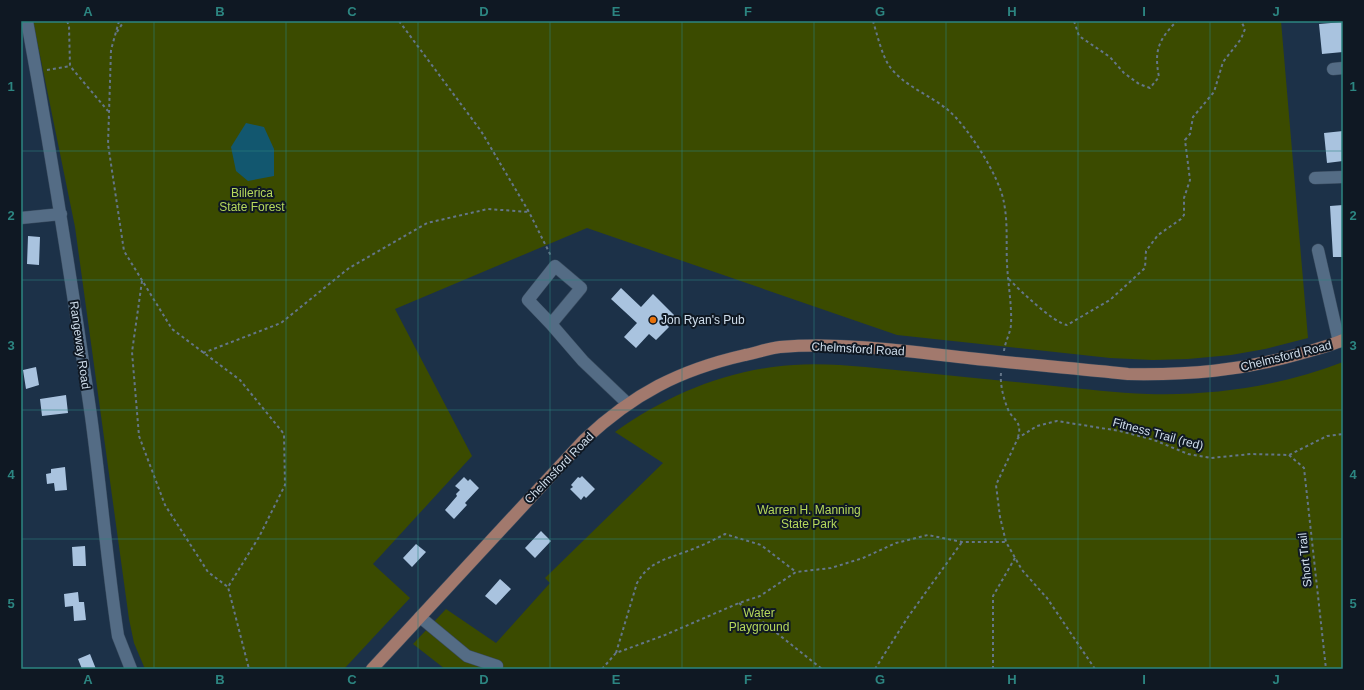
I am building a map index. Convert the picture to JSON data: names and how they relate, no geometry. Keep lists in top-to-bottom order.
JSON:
{
  "streets": {
    "main road": ["Chelmsford Road"],
    "street": ["Rangeway Road"],
    "path": ["Fitness Trail (red)", "Short Trail"]
  },
  "crossings": [
    ["Fitness Trail (red)", "Short Trail"]
  ],
  "parks": ["Billerica State Forest", "Warren H. Manning State Park", "Water Playground"],
  "places": ["Jon Ryan's Pub"],
  "grid": {
    "columns": [
      "A",
      "B",
      "C",
      "D",
      "E",
      "F",
      "G",
      "H",
      "I",
      "J"
    ],
    "rows": [
      "1",
      "2",
      "3",
      "4",
      "5"
    ]
  }
}
